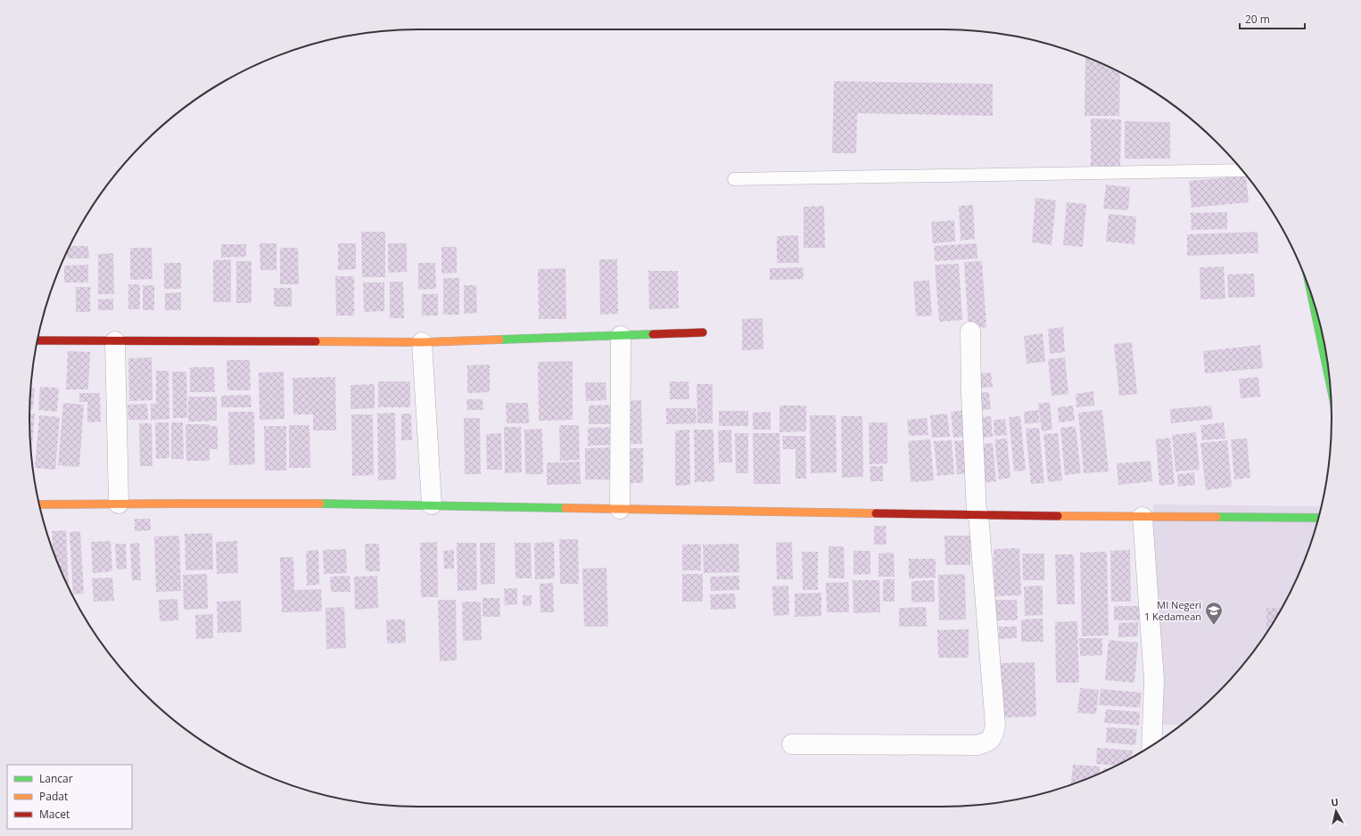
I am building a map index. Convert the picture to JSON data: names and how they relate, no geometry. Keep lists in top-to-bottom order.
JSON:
{
  "places": {
    "school or university": ["MI Negeri 1 Kedamean"]
  },
  "legend": ["Lancar", "Padat", "Macet"],
  "scale_bar": "20 m",
  "north": "top"
}
